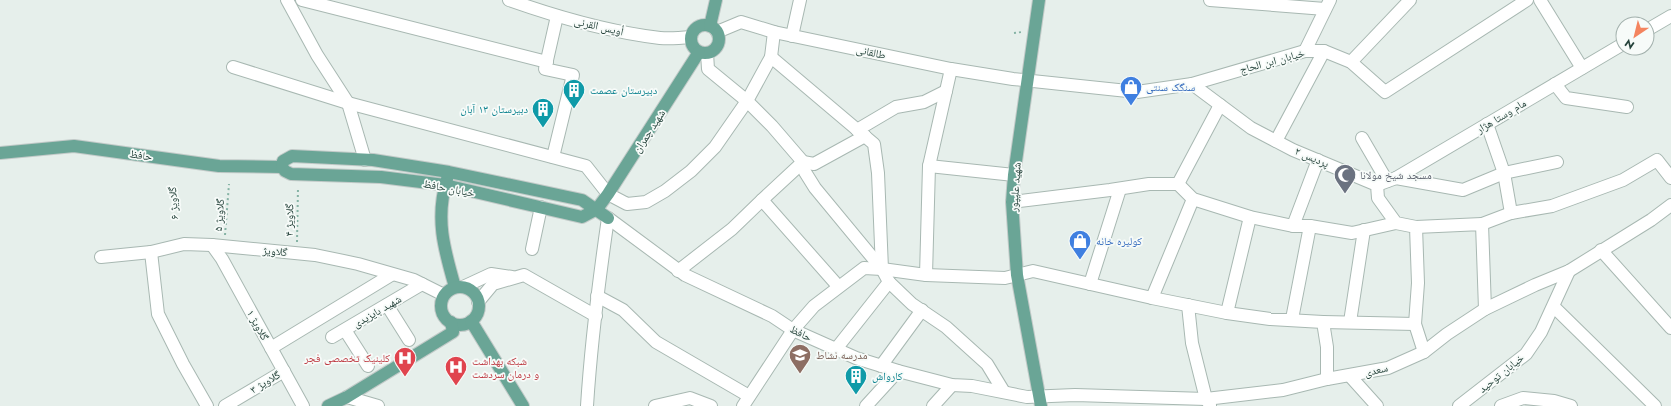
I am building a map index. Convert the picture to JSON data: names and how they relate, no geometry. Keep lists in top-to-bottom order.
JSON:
{
  "streets": {
    "main road": [
      "شهید چمران",
      "حافظ",
      "شهید علیپور",
      "خیابان حافظ"
    ],
    "street": [
      "أویس القرنی",
      "طالقانی",
      "خیابان ابن الحاج",
      "مام وستا هژار",
      "پردیس ۲",
      "گلاویژ",
      "شهید بایزیدی",
      "گلاویژ ۱",
      "سعدی",
      "خیابان توحید",
      "گلاویژ ۳"
    ],
    "path": ["گلاویژ ۵", "گلاویژ ۴"]
  },
  "crossings": [
    ["أویس القرنی", "طالقانی"],
    ["أویس القرنی", "شهید چمران"],
    ["طالقانی", "خیابان ابن الحاج"],
    ["طالقانی", "شهید چمران"],
    ["طالقانی", "شهید علیپور"],
    ["خیابان ابن الحاج", "پردیس ۲"],
    ["خیابان ابن الحاج", "شهید علیپور"],
    ["مام وستا هژار", "پردیس ۲"],
    ["شهید چمران", "خیابان حافظ"],
    ["حافظ", "شهید علیپور"],
    ["حافظ", "خیابان حافظ"],
    ["حافظ", "سعدی"],
    ["شهید علیپور", "سعدی"],
    ["گلاویژ ۵", "گلاویژ"],
    ["گلاویژ ۵", "گلاویژ ۱"],
    ["گلاویژ ۴", "گلاویژ"],
    ["گلاویژ", "شهید بایزیدی"],
    ["گلاویژ", "گلاویژ ۱"],
    ["گلاویژ ۱", "گلاویژ ۳"],
    ["سعدی", "خیابان توحید"]
  ],
  "places": {
    "shop": ["سنگک سنتی", "کولیره خانه"],
    "building": ["دبیرستان عصمت", "دبیرستان ۱۳ آبان", "کارواش"],
    "mosque": ["مسجد شیخ مولانا"],
    "school or university": ["مدرسه نشاط"],
    "hospital": ["کلینیک تخصصی فجر", "شبکه بهداشت و درمان سردشت"]
  },
  "north": "bottom left"
}
